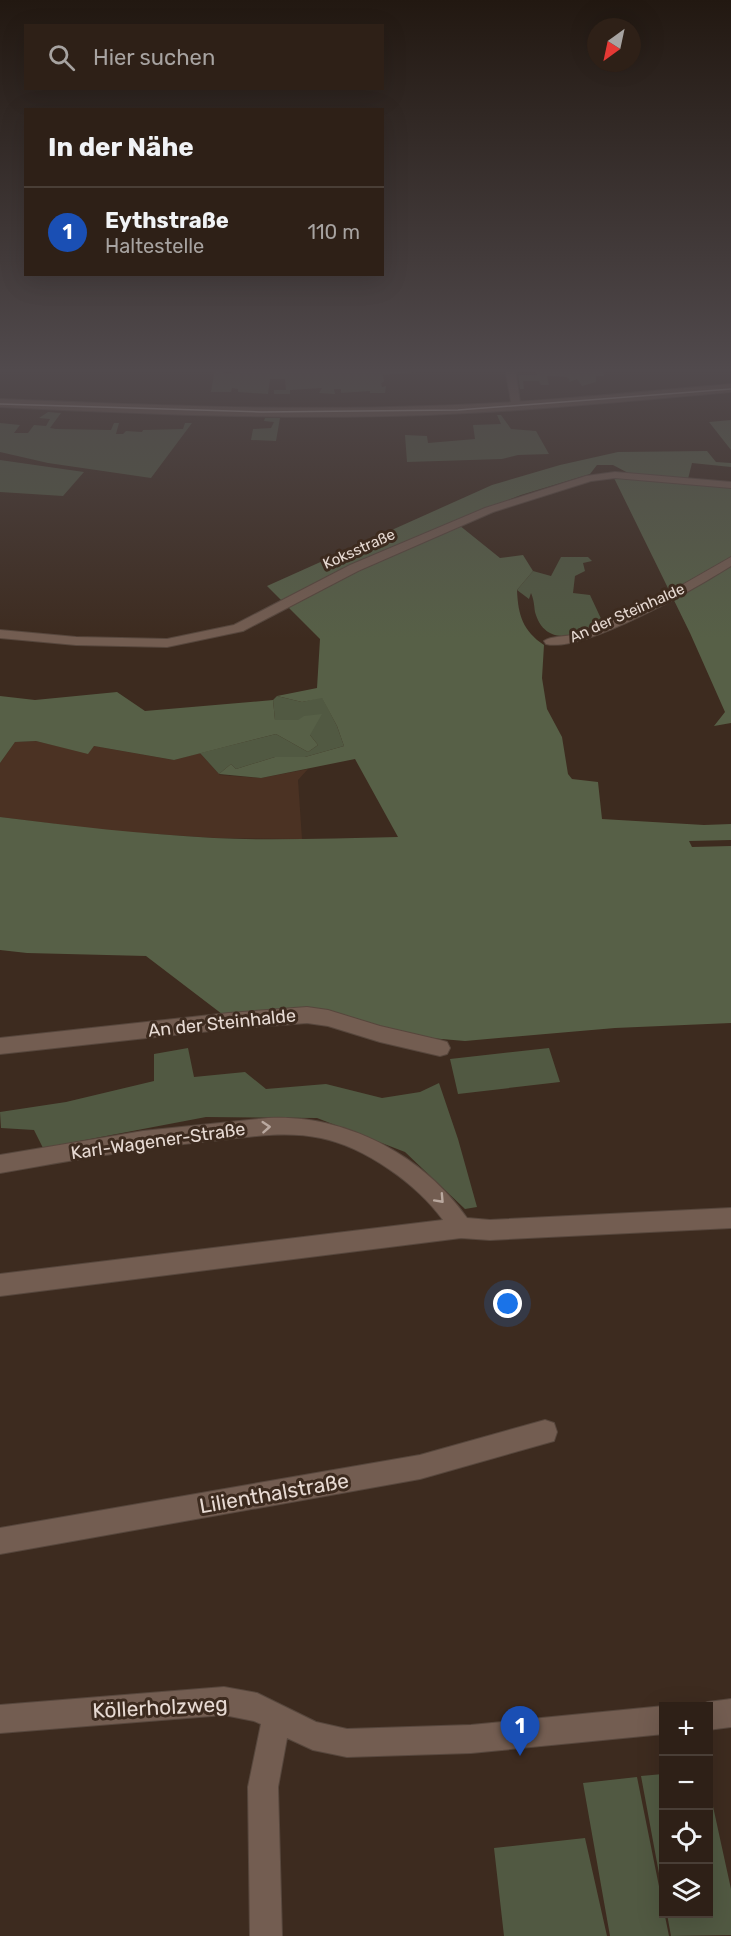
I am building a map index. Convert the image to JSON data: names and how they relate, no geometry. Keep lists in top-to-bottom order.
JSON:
{
  "streets": {
    "street": [
      "Koksstraße",
      "An der Steinhalde",
      "Karl-Wagener-Straße",
      "Lilienthalstraße",
      "Köllerholzweg"
    ]
  },
  "north": "bottom left",
  "page": {
    "search": "Hier suchen",
    "heading": "In der Nähe",
    "list": [
      {
        "mark": "1",
        "name": "Eythstraße",
        "note": "Haltestelle",
        "value": "110 m"
      }
    ],
    "map_buttons": ["+", "−"],
    "pins": "1"
  }
}
